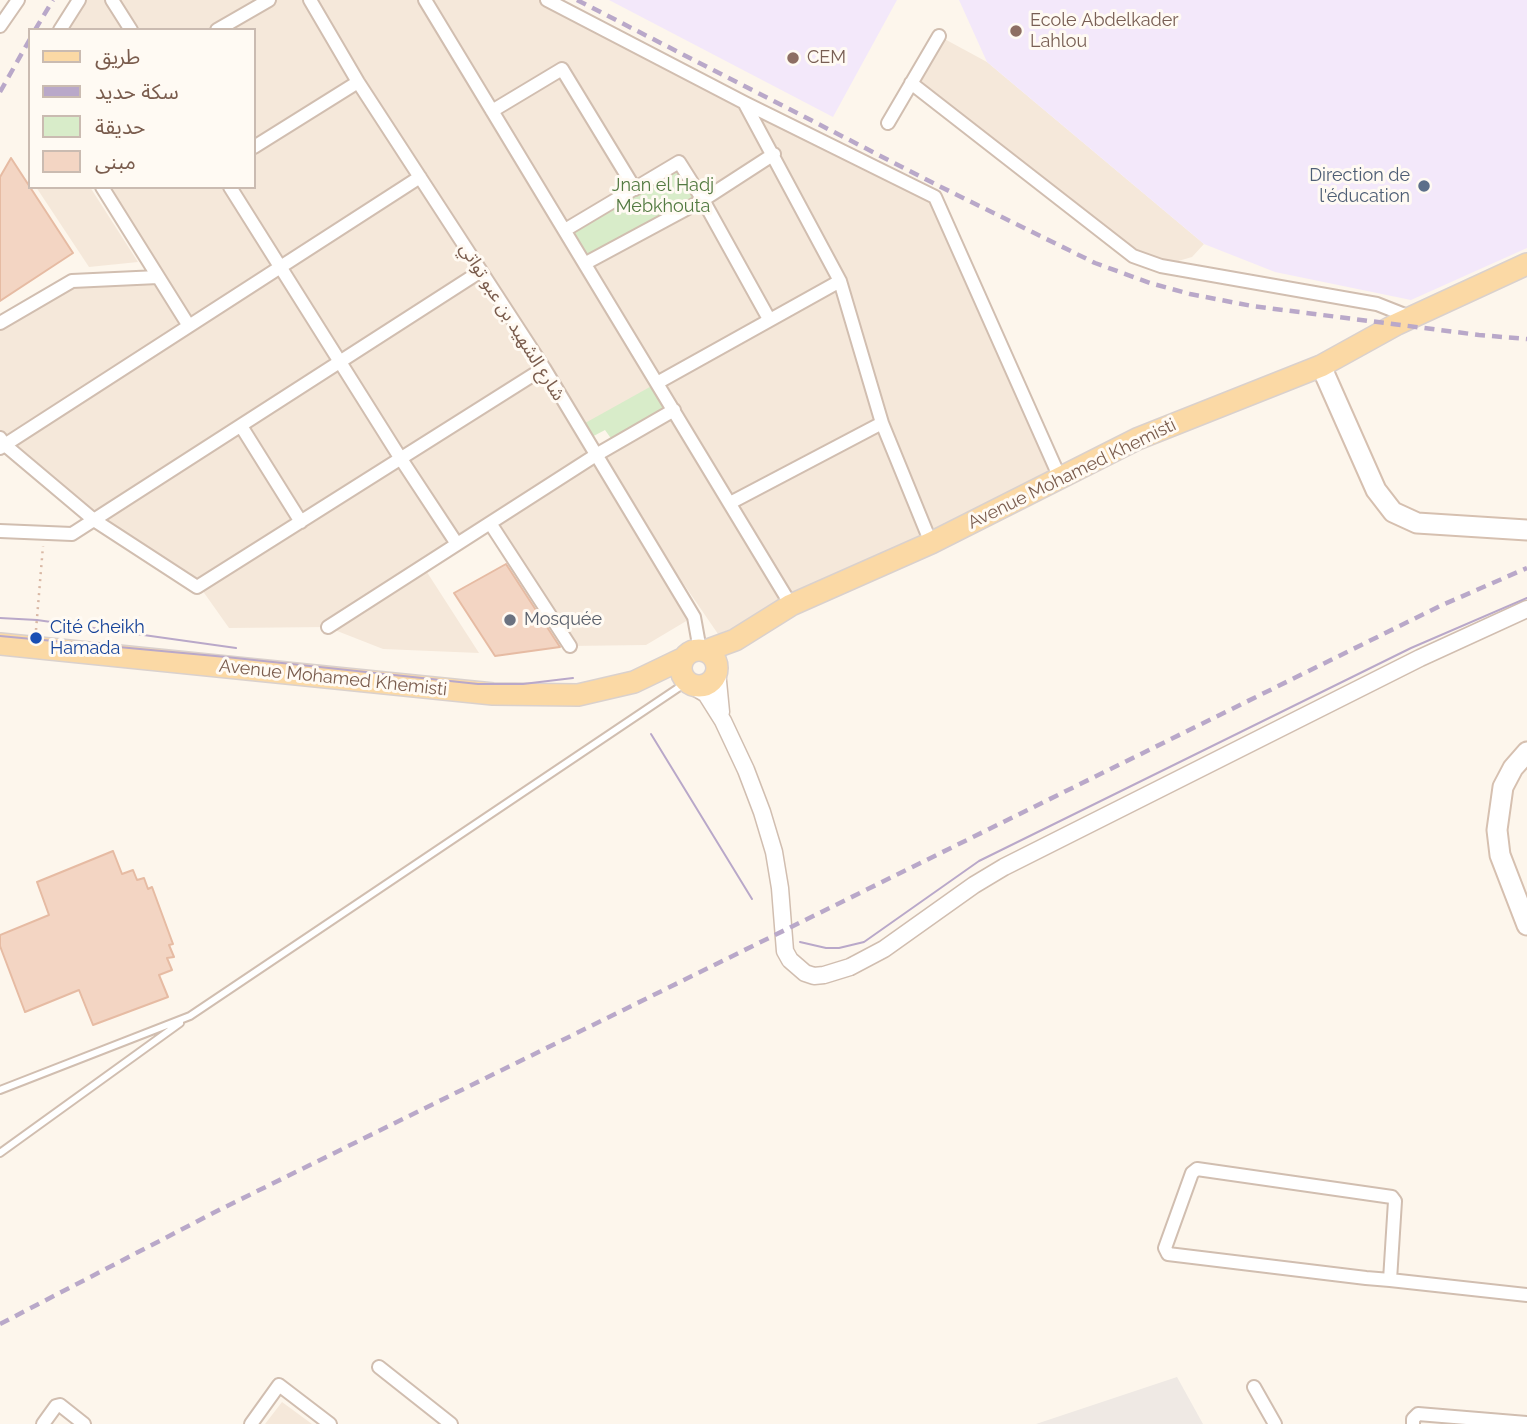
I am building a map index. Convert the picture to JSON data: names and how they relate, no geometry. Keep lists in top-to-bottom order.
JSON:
{
  "streets": {
    "main road": ["Avenue Mohamed Khemisti"],
    "street": ["شارع الشهيد بن عبو تواتي"]
  },
  "crossings": [
    ["شارع الشهيد بن عبو تواتي", "Avenue Mohamed Khemisti"]
  ],
  "parks": ["Jnan el Hadj Mebkhouta"],
  "places": [
    "Ecole Abdelkader Lahlou",
    "CEM",
    "Direction de l'éducation",
    "Mosquée",
    "Cité Cheikh Hamada"
  ],
  "legend": [
    "طريق",
    "سكة حديد",
    "حديقة",
    "مبنى"
  ]
}
